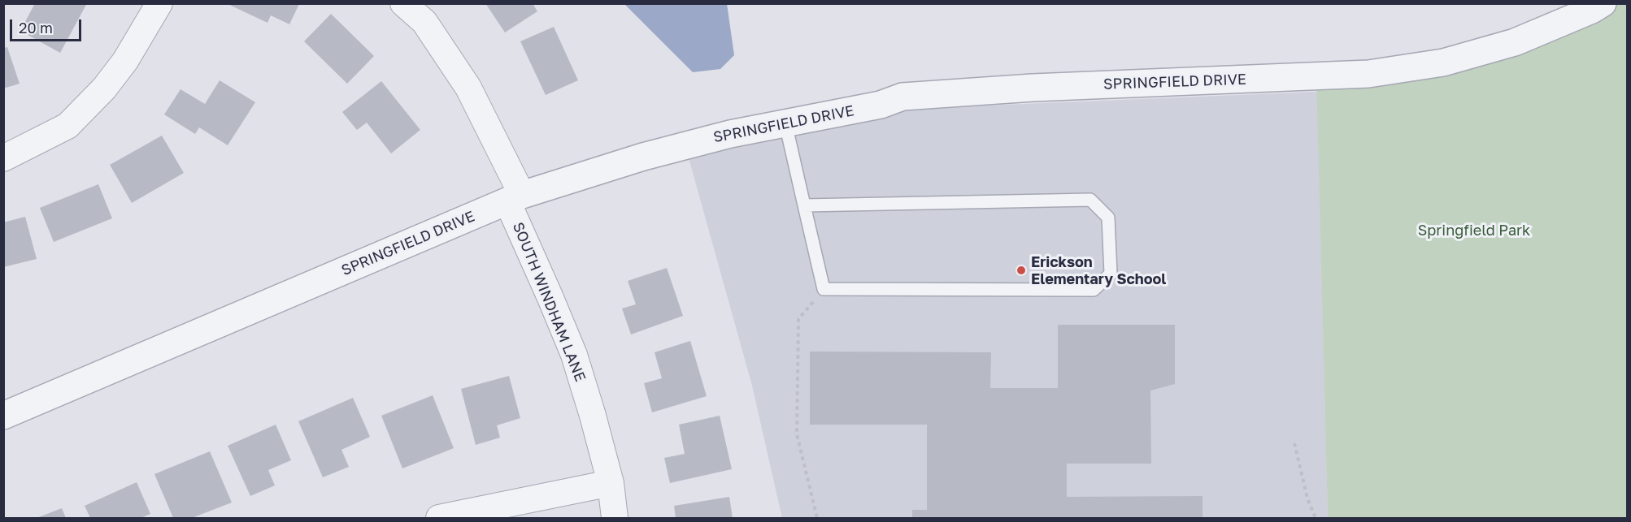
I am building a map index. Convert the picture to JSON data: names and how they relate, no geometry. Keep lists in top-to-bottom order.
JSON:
{
  "streets": {
    "street": ["SPRINGFIELD DRIVE", "SOUTH WINDHAM LANE"]
  },
  "crossings": [
    ["SPRINGFIELD DRIVE", "SOUTH WINDHAM LANE"]
  ],
  "parks": ["Springfield Park"],
  "places": ["Erickson Elementary School"],
  "scale_bar": "20 m"
}
